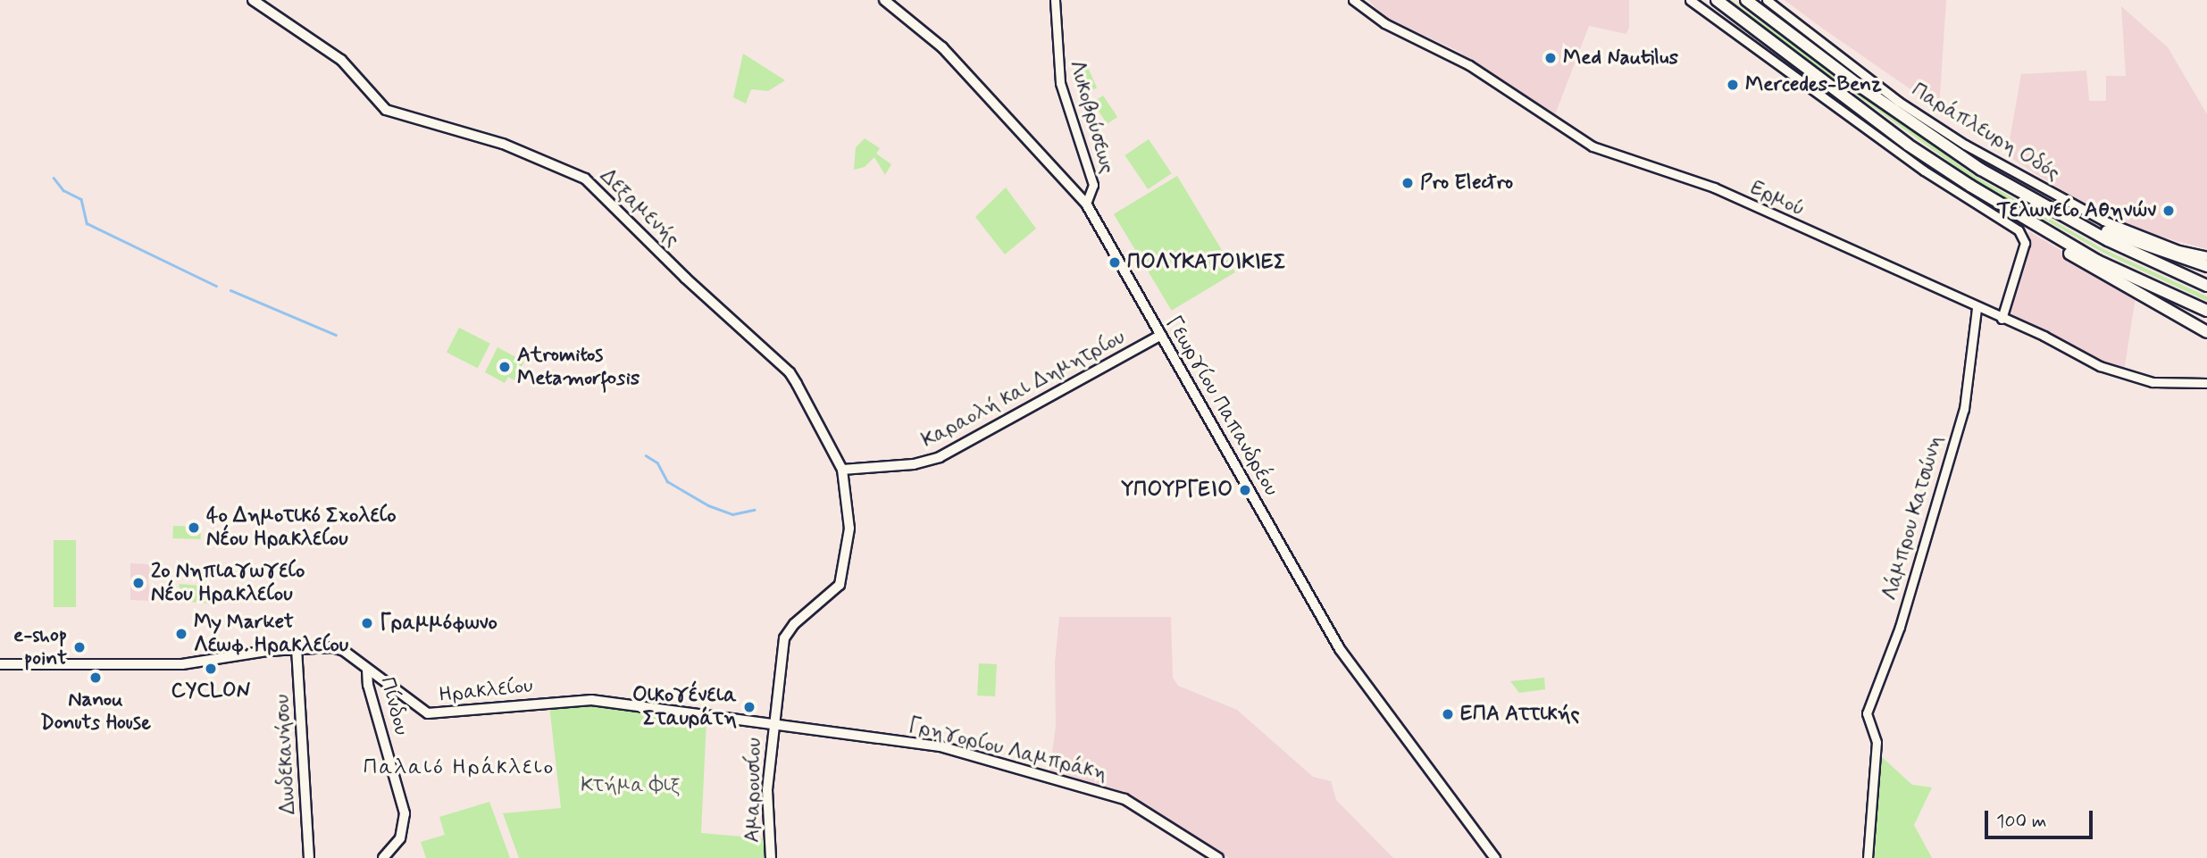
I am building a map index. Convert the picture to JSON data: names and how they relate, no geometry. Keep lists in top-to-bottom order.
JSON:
{
  "streets": {
    "main road": [
      "Δεξαμενής",
      "Καραολή και Δημητρίου",
      "Γεωργίου Παπανδρέου",
      "Ηρακλείου",
      "Πίνδου",
      "Γρηγορίου Λαμπράκη",
      "Δωδεκανήσου",
      "Αμαρουσίου"
    ],
    "street": [
      "Λυκοβρύσεως",
      "Παράπλευρη Οδός",
      "Ερμού",
      "Λάμπρου Κατσώνη"
    ]
  },
  "crossings": [
    ["Λυκοβρύσεως", "Γεωργίου Παπανδρέου"],
    ["Ερμού", "Λάμπρου Κατσώνη"],
    ["Δεξαμενής", "Καραολή και Δημητρίου"],
    ["Καραολή και Δημητρίου", "Γεωργίου Παπανδρέου"],
    ["Ηρακλείου", "Πίνδου"],
    ["Ηρακλείου", "Γρηγορίου Λαμπράκη"],
    ["Ηρακλείου", "Δωδεκανήσου"],
    ["Ηρακλείου", "Αμαρουσίου"],
    ["Γρηγορίου Λαμπράκη", "Αμαρουσίου"]
  ],
  "districts": ["Παλαιό Ηράκλειο"],
  "parks": ["Κτήμα Φιξ"],
  "places": [
    "Med Nautilus",
    "Mercedes-Benz",
    "Pro Electro",
    "Τελωνείο Αθηνών",
    "ΠΟΛΥΚΑΤΟΙΚΙΕΣ",
    "Atromitos Metamorfosis",
    "ΥΠΟΥΡΓΕΙΟ",
    "4ο Δημοτικό Σχολείο Νέου Ηρακλείου",
    "2ο Νηπιαγωγείο Νέου Ηρακλείου",
    "Γραμμόφωνο",
    "My Market Λεωφ. Ηρακλείου",
    "e-shop point",
    "CYCLON",
    "Nanou Donuts House",
    "Οικογένεια Σταυράτη",
    "ΕΠΑ Αττικής"
  ],
  "scale_bar": "100 m"
}
